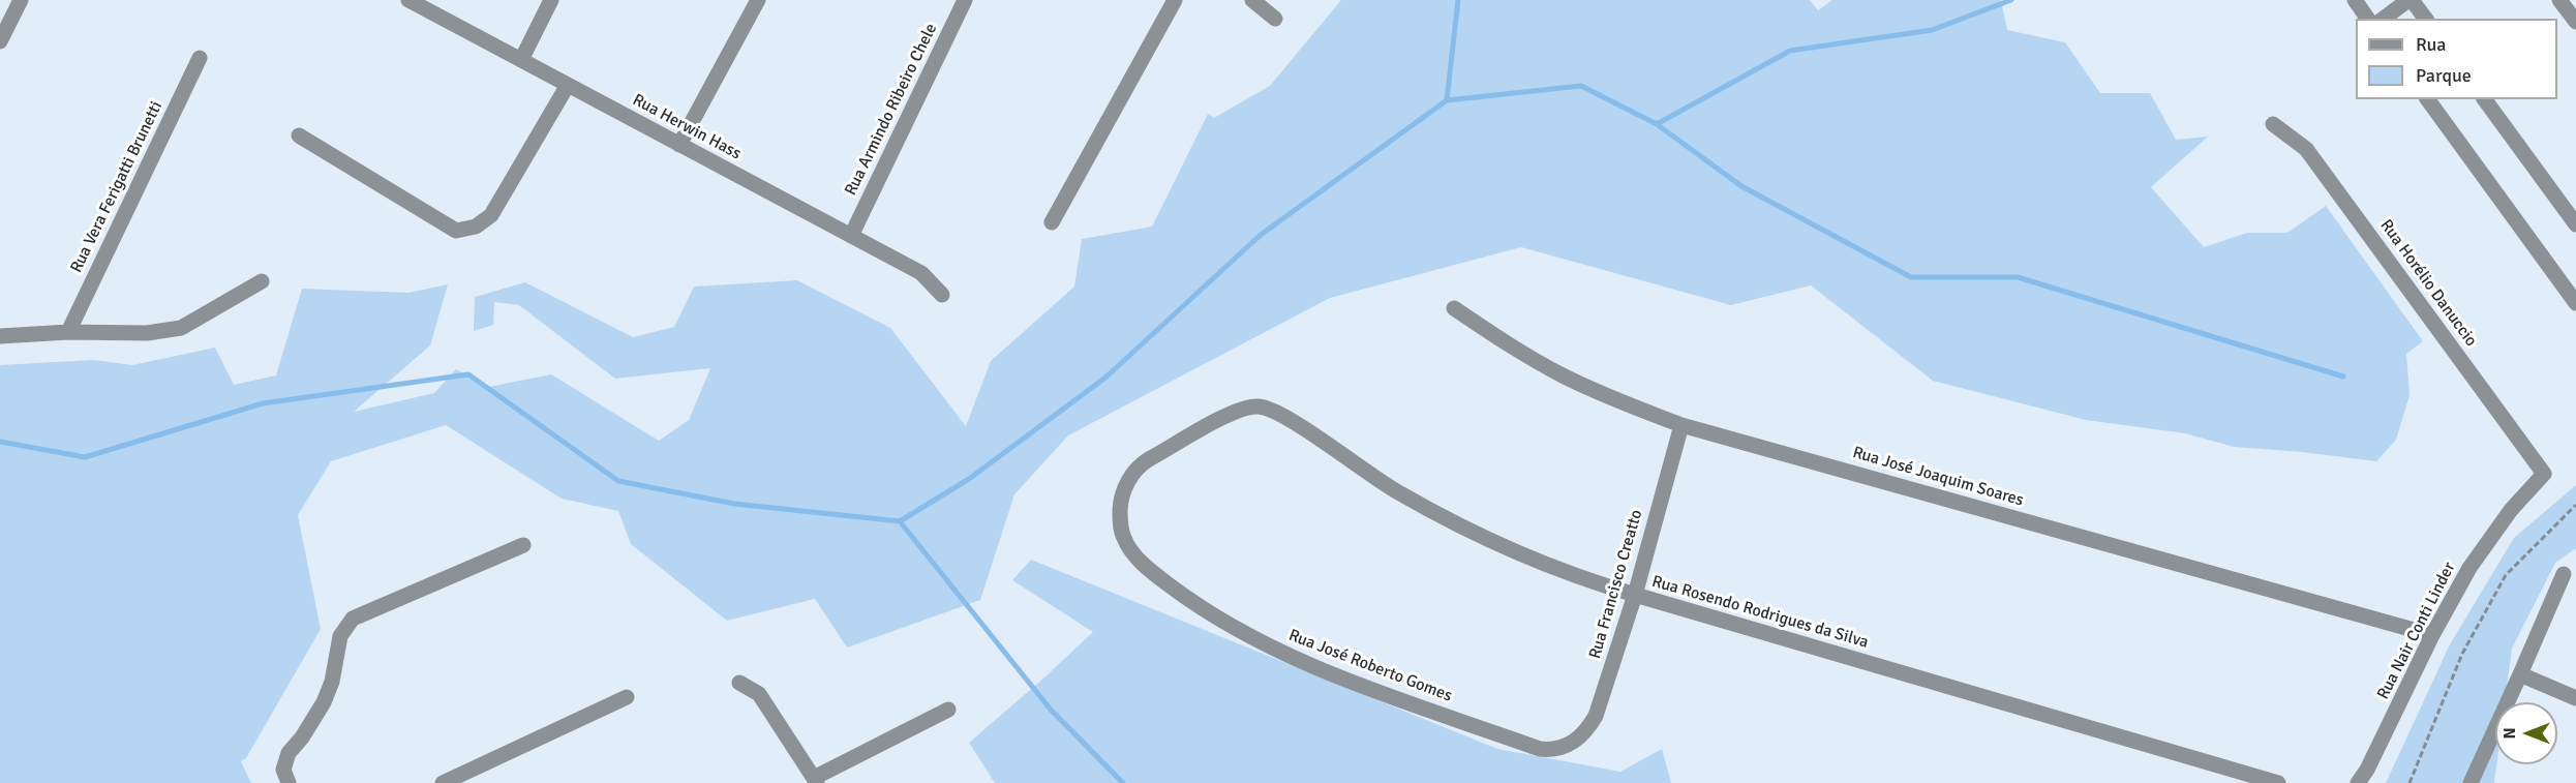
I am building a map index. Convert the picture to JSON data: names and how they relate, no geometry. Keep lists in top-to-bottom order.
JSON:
{
  "streets": {
    "street": [
      "Rua Armindo Ribeiro Chele",
      "Rua Herwin Hass",
      "Rua Vera Ferigatti Brunetti",
      "Rua Horélio Danuccio",
      "Rua José Joaquim Soares",
      "Rua Francisco Creatto",
      "Rua Rosendo Rodrigues da Silva",
      "Rua Nair Conti Linder",
      "Rua José Roberto Gomes"
    ]
  },
  "crossings": [
    ["Rua Armindo Ribeiro Chele", "Rua Herwin Hass"],
    ["Rua Horélio Danuccio", "Rua Nair Conti Linder"],
    ["Rua José Joaquim Soares", "Rua Francisco Creatto"],
    ["Rua José Joaquim Soares", "Rua Nair Conti Linder"],
    ["Rua Francisco Creatto", "Rua Rosendo Rodrigues da Silva"],
    ["Rua Francisco Creatto", "Rua José Roberto Gomes"],
    ["Rua Rosendo Rodrigues da Silva", "Rua José Roberto Gomes"]
  ],
  "legend": ["Rua", "Parque"],
  "north": "left"
}
